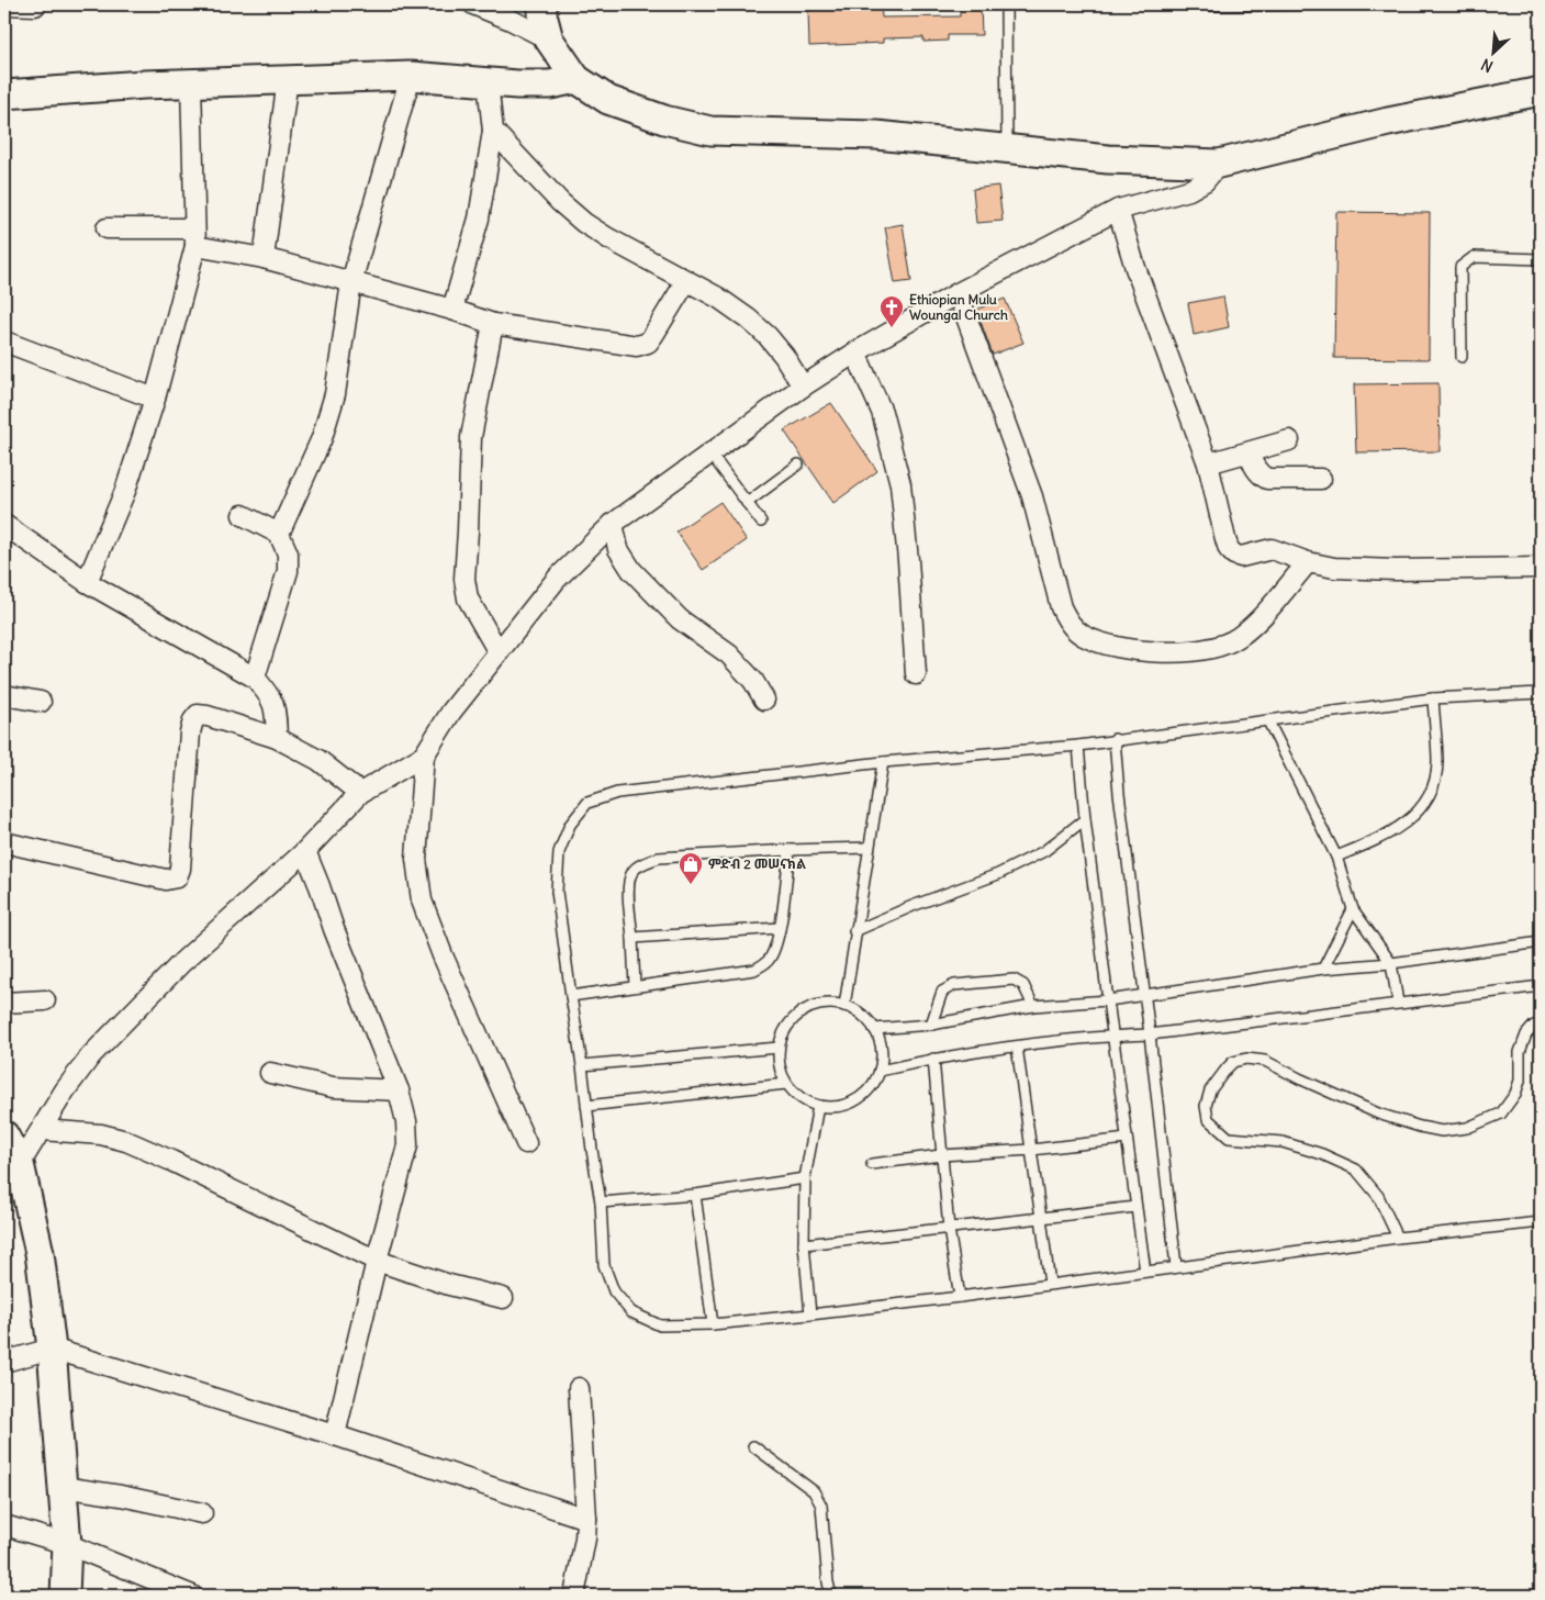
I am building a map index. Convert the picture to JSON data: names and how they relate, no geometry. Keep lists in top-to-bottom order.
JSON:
{
  "places": {
    "church": ["Ethiopian Mulu Woungal Church"],
    "shop": ["ምድብ 2 መሠናክል"]
  },
  "north": "bottom left"
}
